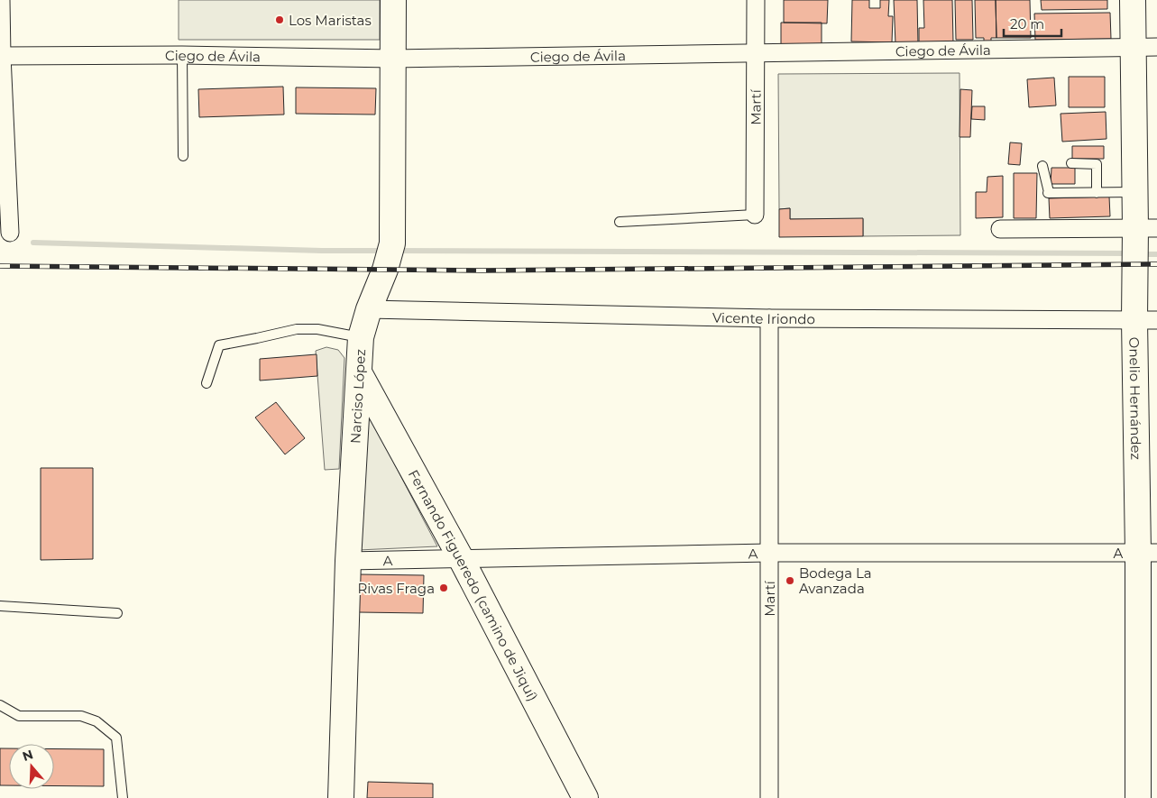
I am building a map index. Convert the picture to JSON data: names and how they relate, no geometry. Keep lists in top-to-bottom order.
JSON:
{
  "streets": {
    "street": [
      "Ciego de Ávila",
      "Martí",
      "Vicente Iriondo",
      "Narciso López",
      "Onelio Hernández",
      "A",
      "Fernando Figueredo (camino de Jiquí)"
    ]
  },
  "crossings": [
    ["Ciego de Ávila", "Martí"],
    ["Ciego de Ávila", "Narciso López"],
    ["Ciego de Ávila", "Onelio Hernández"],
    ["Martí", "Vicente Iriondo"],
    ["Martí", "A"],
    ["Vicente Iriondo", "Narciso López"],
    ["Vicente Iriondo", "Onelio Hernández"],
    ["Narciso López", "A"],
    ["Narciso López", "Fernando Figueredo (camino de Jiquí)"],
    ["Onelio Hernández", "A"],
    ["A", "Fernando Figueredo (camino de Jiquí)"]
  ],
  "places": ["Los Maristas", "Bodega La Avanzada", "Rivas Fraga"],
  "scale_bar": "20 m",
  "north": "top"
}
